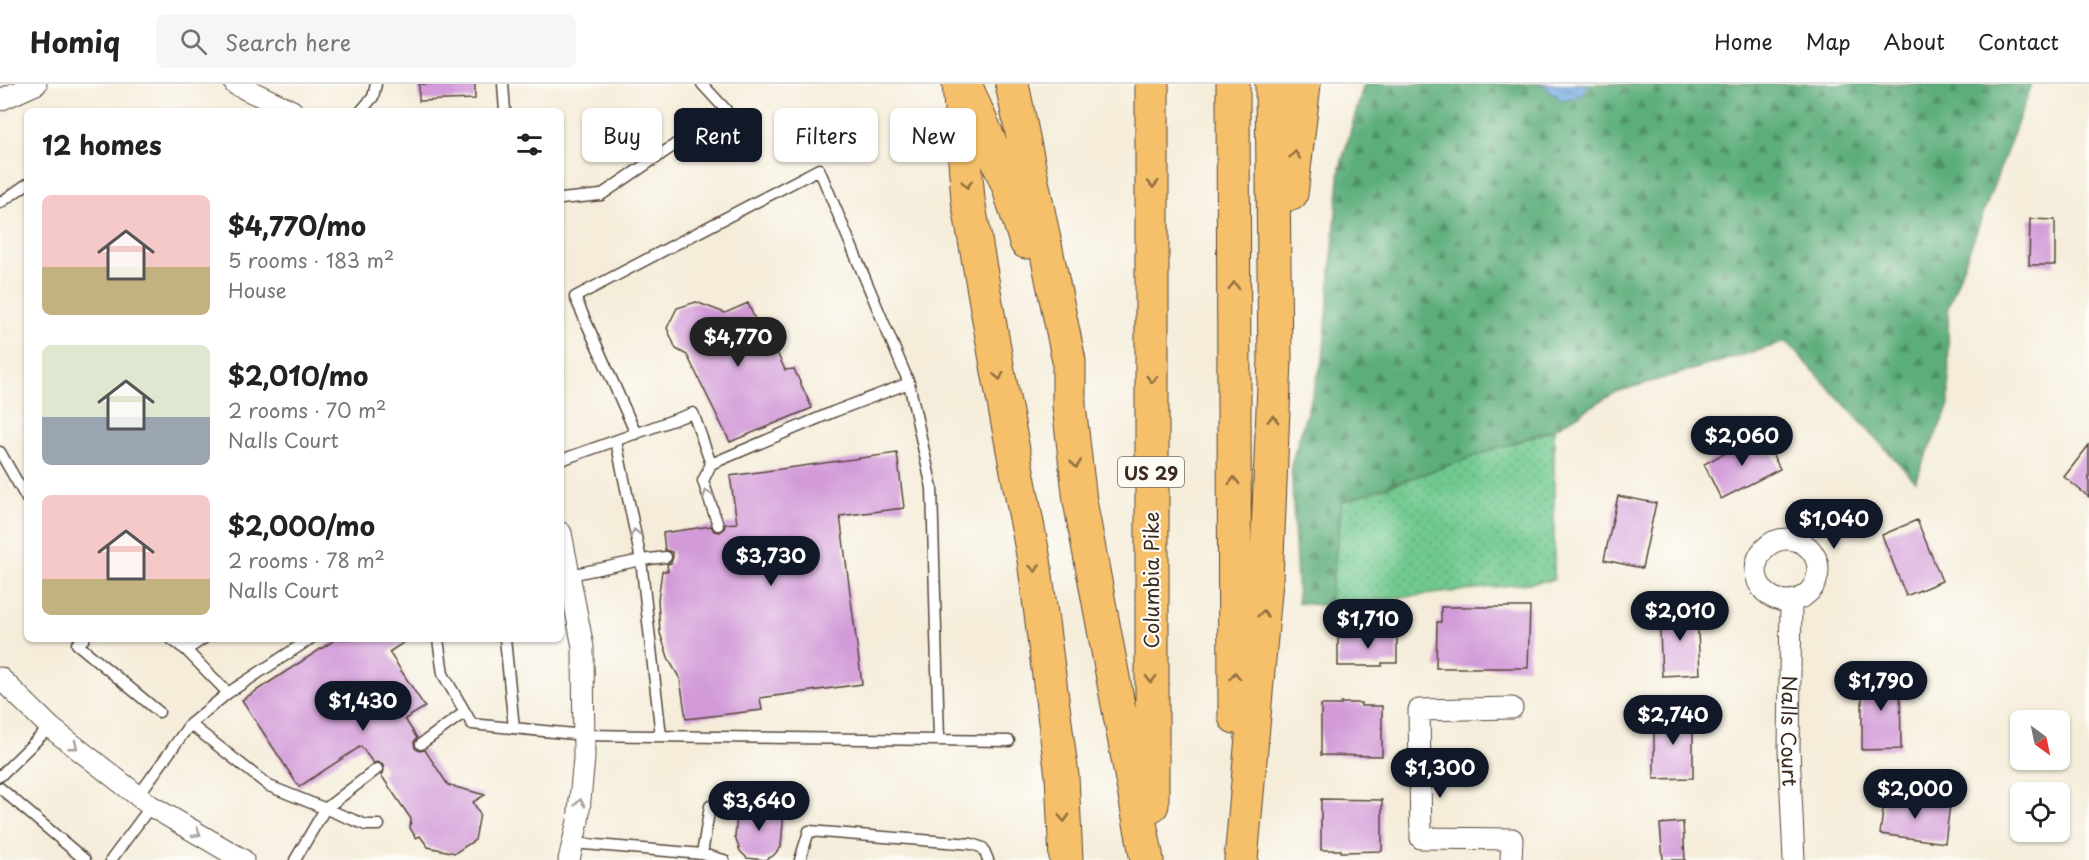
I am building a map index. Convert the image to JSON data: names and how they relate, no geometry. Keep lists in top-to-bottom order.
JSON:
{
  "streets": {
    "highway": ["US 29", "Columbia Pike"],
    "street": ["Nalls Court"]
  },
  "north": "bottom right",
  "page": {
    "header": "Homiq",
    "search": "Search here",
    "nav": [
      "Home",
      "Map",
      "About",
      "Contact"
    ],
    "chip": [
      "Buy",
      "Rent",
      "Filters",
      "New"
    ],
    "heading": "12 homes",
    "list": [
      {
        "name": "$4,770/mo",
        "note": "5 rooms · 183 m² · House"
      },
      {
        "name": "$2,010/mo",
        "note": "2 rooms · 70 m² · Nalls Court"
      },
      {
        "name": "$2,000/mo",
        "note": "2 rooms · 78 m² · Nalls Court"
      }
    ],
    "price": [
      "$4,770",
      "$2,060",
      "$1,040",
      "$3,730",
      "$2,010",
      "$1,710",
      "$1,790",
      "$1,430",
      "$2,740",
      "$1,300",
      "$2,000",
      "$3,640"
    ]
  }
}
